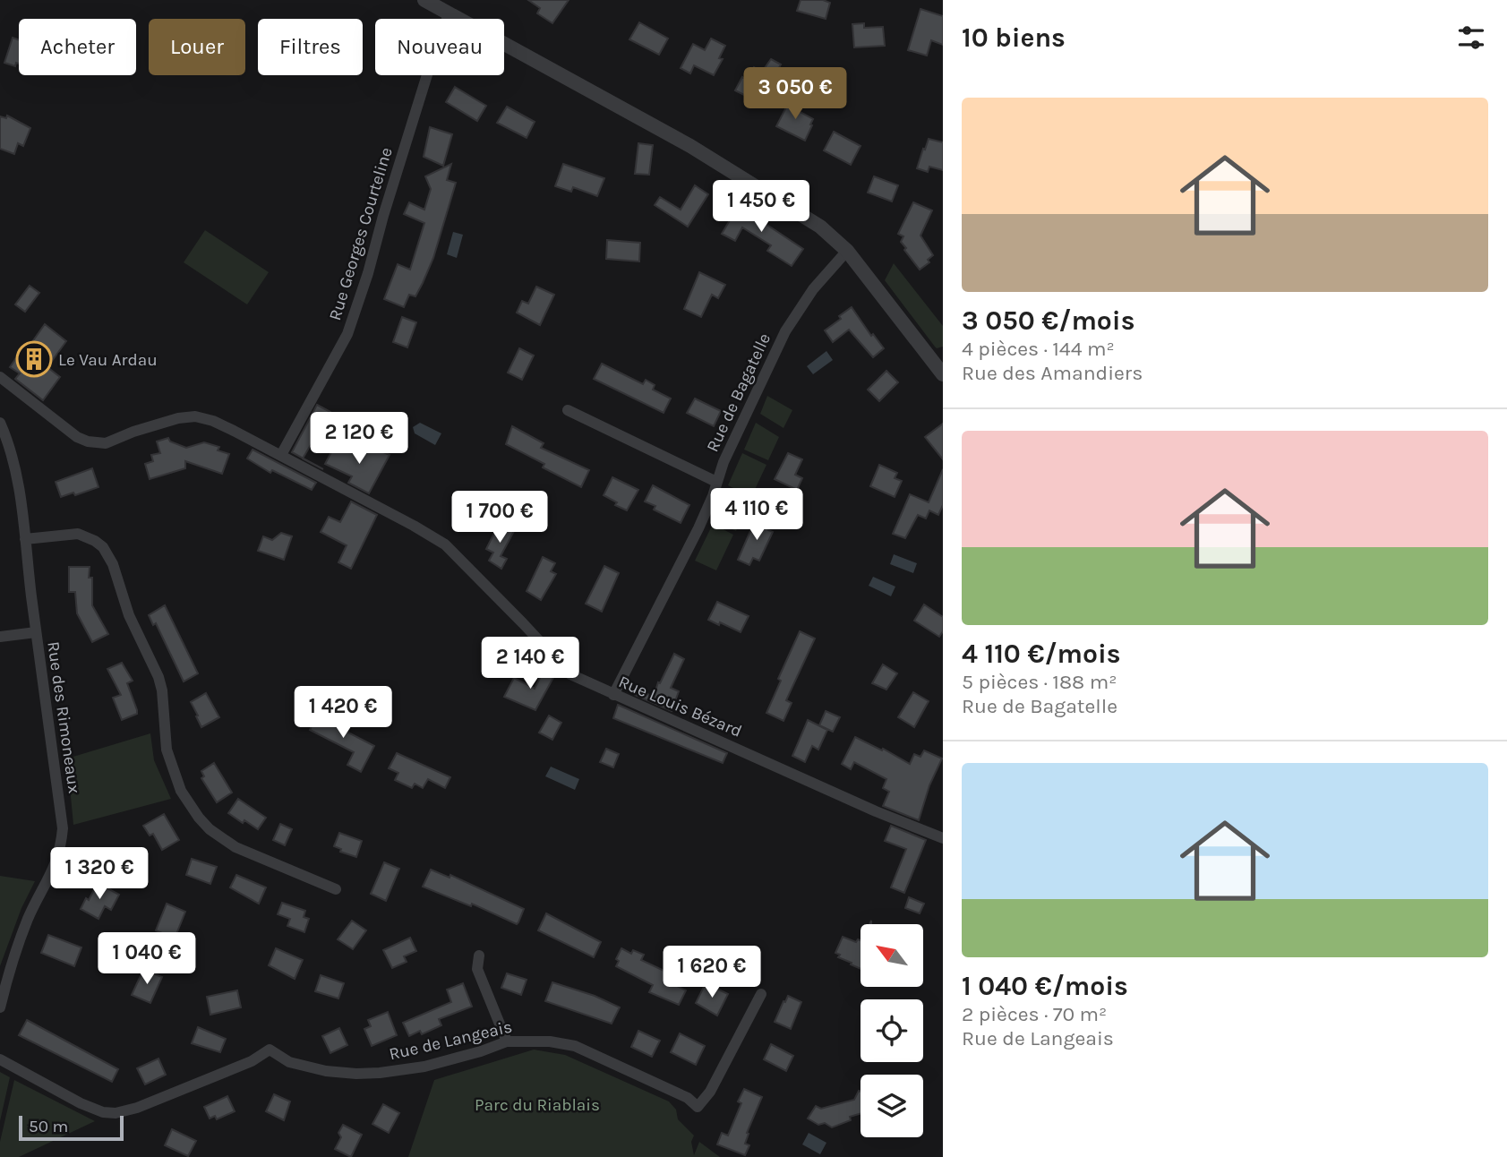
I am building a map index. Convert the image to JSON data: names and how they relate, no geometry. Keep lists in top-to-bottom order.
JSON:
{
  "streets": {
    "street": [
      "Rue Georges Courteline",
      "Rue de Bagatelle",
      "Rue Louis Bézard",
      "Rue des Rimoneaux",
      "Rue de Langeais"
    ]
  },
  "crossings": [
    ["Rue Georges Courteline", "Rue Louis Bézard"],
    ["Rue de Bagatelle", "Rue Louis Bézard"]
  ],
  "parks": ["Parc du Riablais"],
  "places": {
    "building": ["Le Vau Ardau"]
  },
  "scale_bar": "50 m",
  "north": "top left",
  "page": {
    "heading": "10 biens",
    "chip": [
      "Acheter",
      "Louer",
      "Filtres",
      "Nouveau"
    ],
    "price": [
      "3 050 €",
      "1 450 €",
      "2 120 €",
      "4 110 €",
      "1 700 €",
      "2 140 €",
      "1 420 €",
      "1 320 €",
      "1 040 €",
      "1 620 €"
    ],
    "list": [
      {
        "name": "3 050 €/mois",
        "note": "4 pièces · 144 m² · Rue des Amandiers"
      },
      {
        "name": "4 110 €/mois",
        "note": "5 pièces · 188 m² · Rue de Bagatelle"
      },
      {
        "name": "1 040 €/mois",
        "note": "2 pièces · 70 m² · Rue de Langeais"
      }
    ],
    "scale": "50 m"
  }
}
